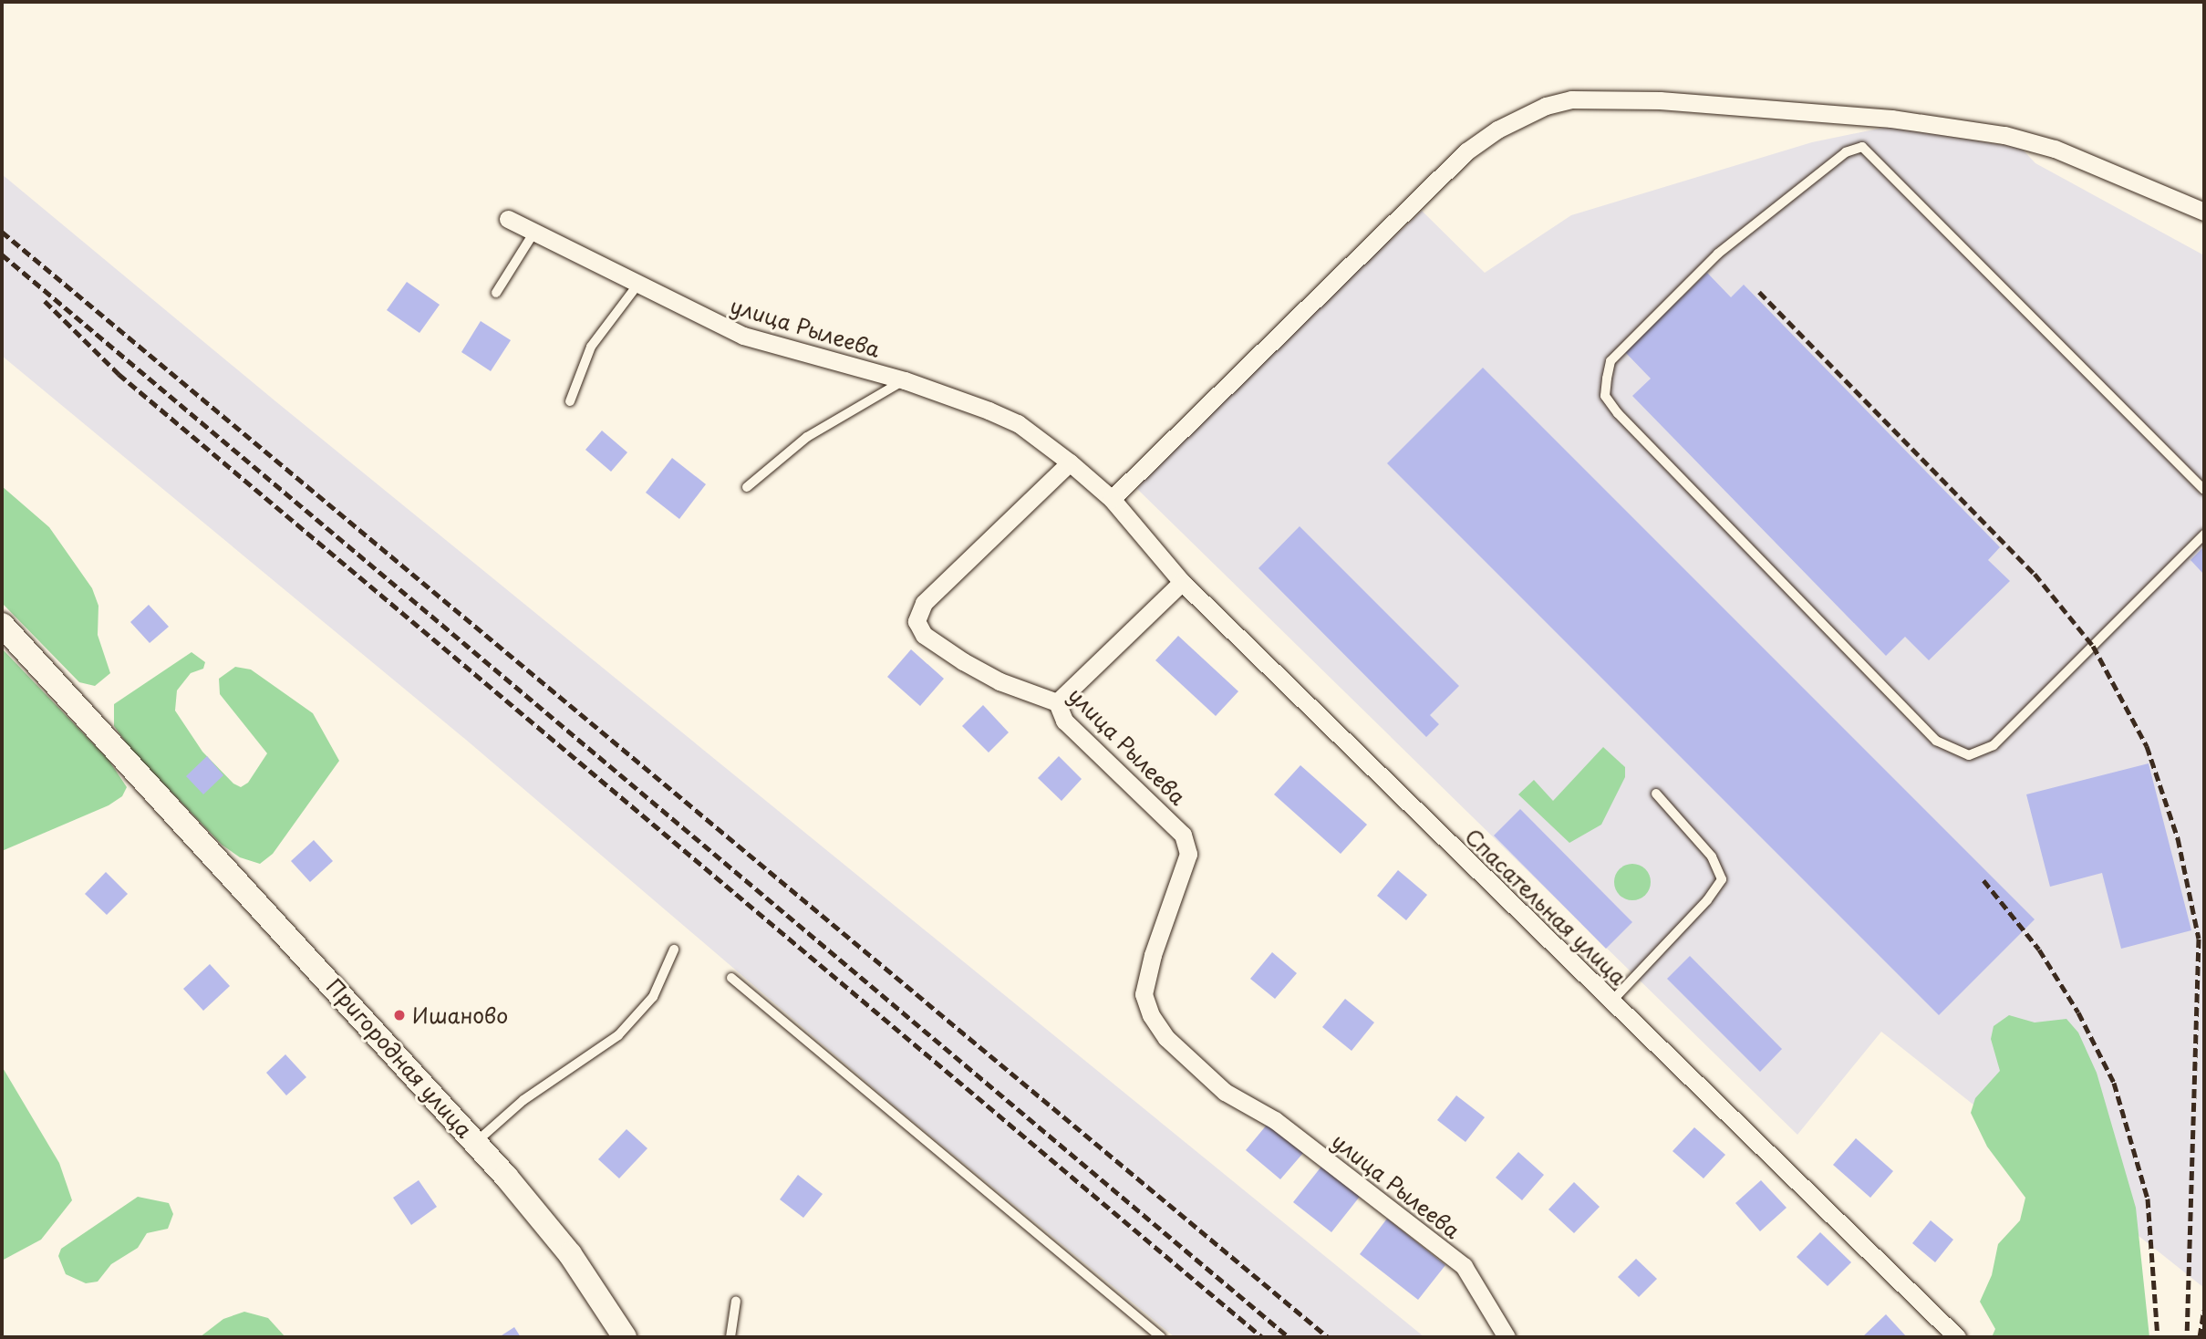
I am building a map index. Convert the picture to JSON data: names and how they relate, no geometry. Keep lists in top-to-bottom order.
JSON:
{
  "streets": {
    "main road": ["Пригородная улица"],
    "street": ["улица Рылеева", "Спасательная улица"]
  },
  "crossings": [
    ["улица Рылеева", "Спасательная улица"]
  ],
  "places": ["Ишаново"]
}
